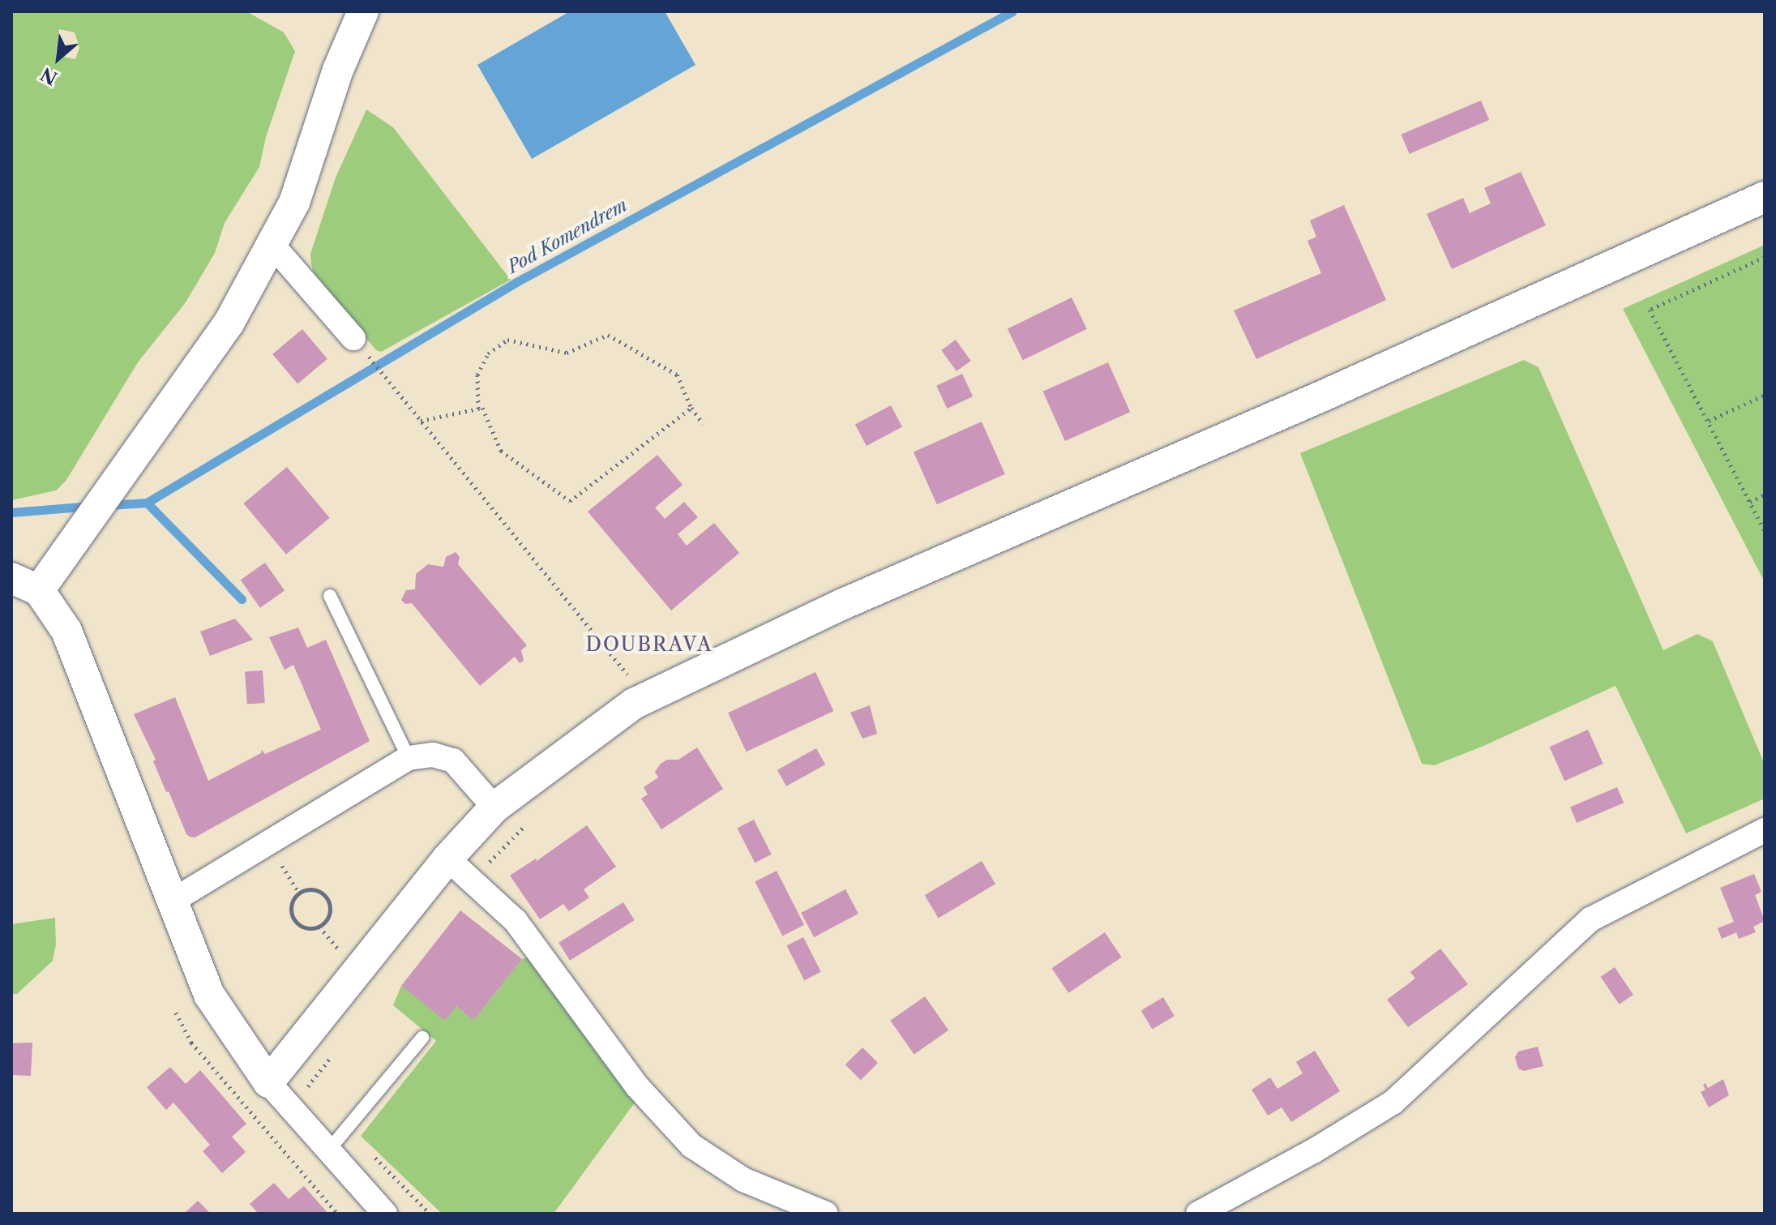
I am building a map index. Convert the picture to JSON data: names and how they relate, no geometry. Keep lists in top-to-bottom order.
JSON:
{
  "districts": ["DOUBRAVA"],
  "water": ["Pod Komendrem"],
  "north": "bottom left"
}
